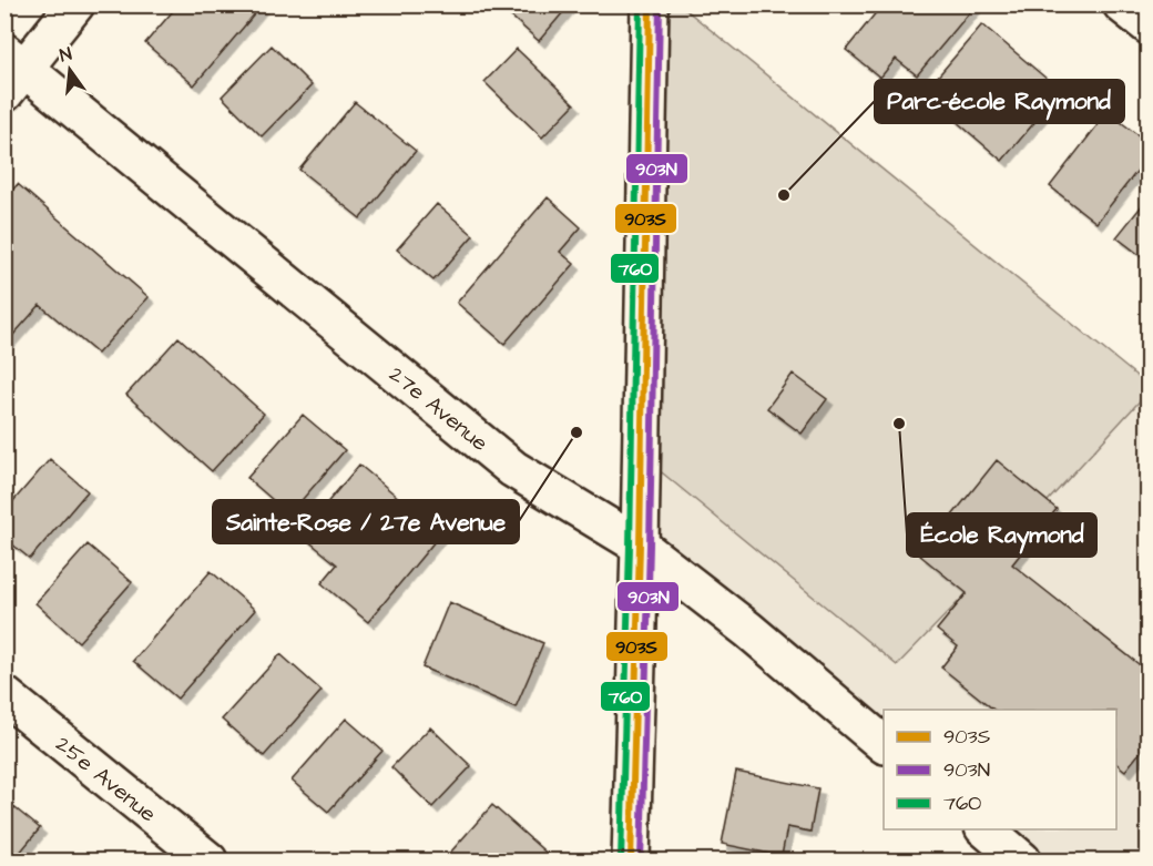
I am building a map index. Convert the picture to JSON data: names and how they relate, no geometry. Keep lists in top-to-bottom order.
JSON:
{
  "streets": {
    "street": ["27e Avenue", "25e Avenue"]
  },
  "places": ["Parc-école Raymond", "École Raymond", "Sainte-Rose / 27e Avenue"],
  "lines": ["transit line 903S", "transit line 903N", "transit line 76O"],
  "legend": ["903S", "903N", "76O"],
  "north": "top"
}
